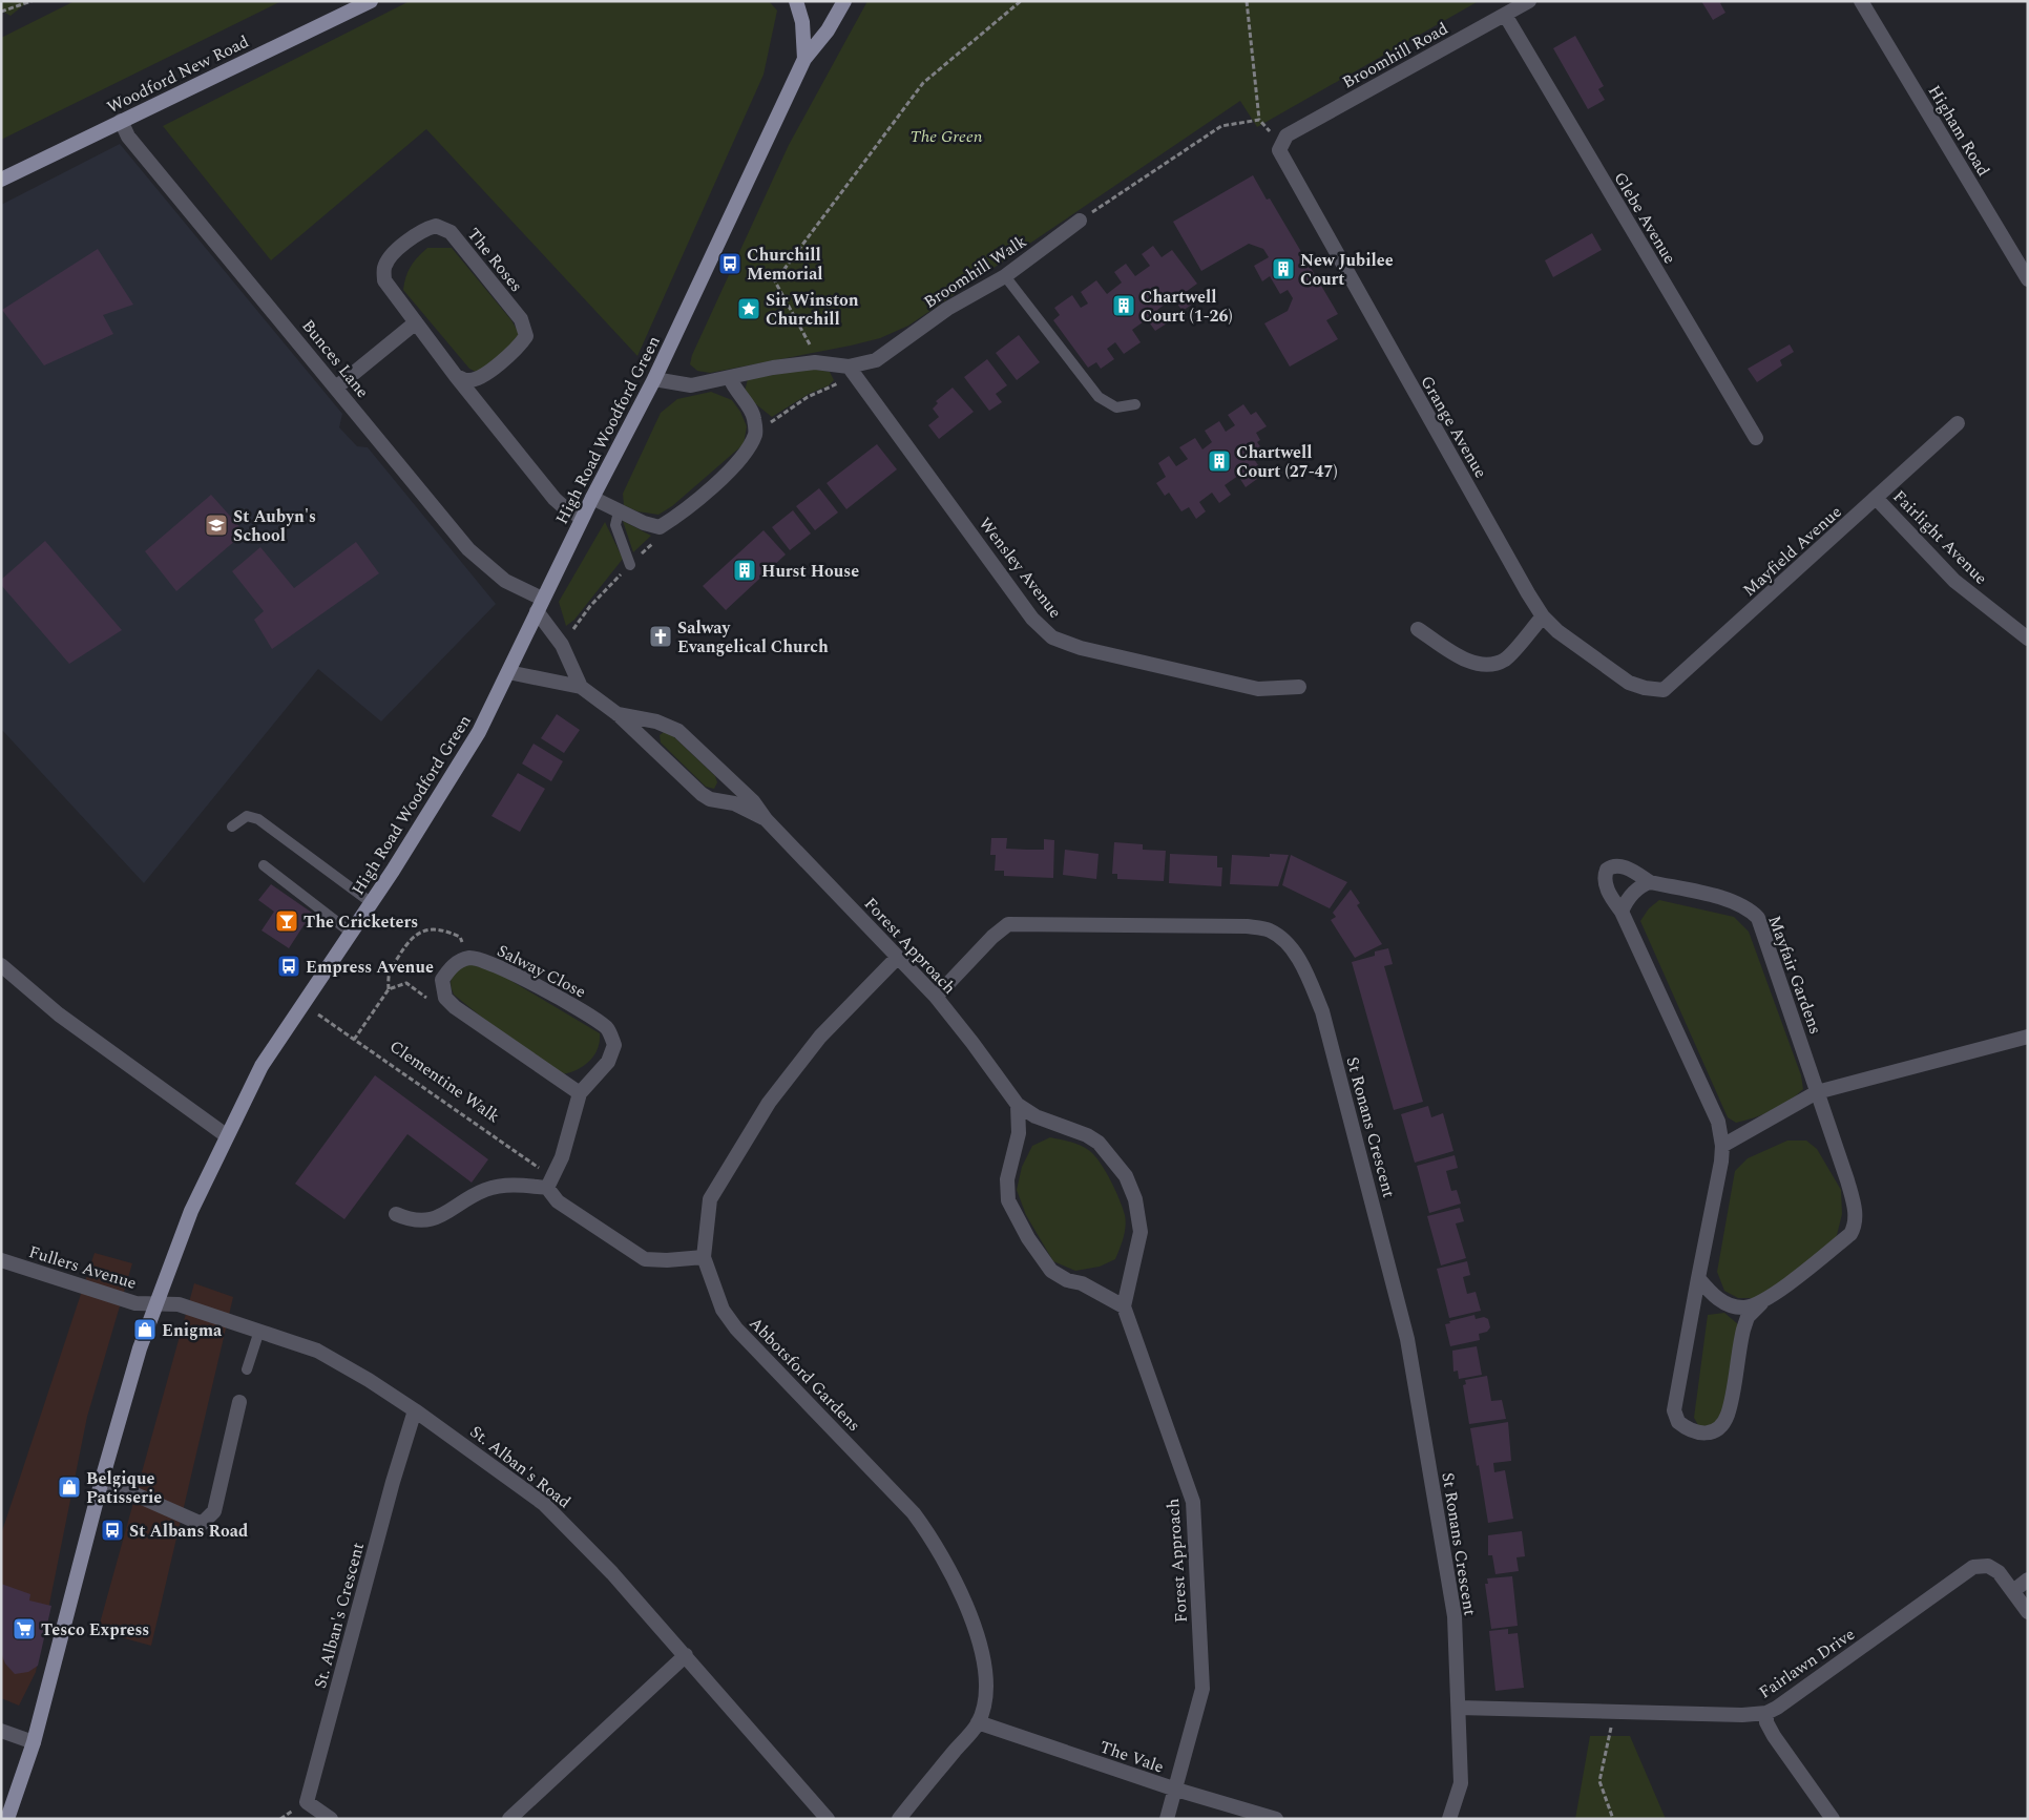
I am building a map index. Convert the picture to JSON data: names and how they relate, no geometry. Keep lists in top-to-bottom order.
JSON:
{
  "streets": {
    "main road": ["Woodford New Road", "High Road Woodford Green"],
    "street": [
      "Broomhill Road",
      "Higham Road",
      "Glebe Avenue",
      "The Roses",
      "Broomhill Walk",
      "Bunces Lane",
      "Grange Avenue",
      "Fairlight Avenue",
      "Mayfield Avenue",
      "Wensley Avenue",
      "Forest Approach",
      "Salway Close",
      "Mayfair Gardens",
      "St Ronans Crescent",
      "Fullers Avenue",
      "Abbotsford Gardens",
      "St. Alban's Road",
      "St. Alban's Crescent",
      "Fairlawn Drive",
      "The Vale"
    ],
    "path": ["Clementine Walk"]
  },
  "crossings": [
    ["Broomhill Road", "Glebe Avenue"],
    ["Broomhill Road", "Grange Avenue"],
    ["Woodford New Road", "Bunces Lane"],
    ["The Roses", "High Road Woodford Green"],
    ["Broomhill Walk", "High Road Woodford Green"],
    ["Broomhill Walk", "Wensley Avenue"],
    ["Bunces Lane", "High Road Woodford Green"],
    ["Bunces Lane", "Forest Approach"],
    ["Grange Avenue", "Mayfield Avenue"],
    ["High Road Woodford Green", "Forest Approach"],
    ["High Road Woodford Green", "Fullers Avenue"],
    ["High Road Woodford Green", "St. Alban's Road"],
    ["Fairlight Avenue", "Mayfield Avenue"],
    ["Forest Approach", "St Ronans Crescent"],
    ["Forest Approach", "Abbotsford Gardens"],
    ["Forest Approach", "The Vale"],
    ["Salway Close", "Clementine Walk"],
    ["St Ronans Crescent", "Fairlawn Drive"],
    ["Fullers Avenue", "St. Alban's Road"],
    ["Abbotsford Gardens", "The Vale"],
    ["St. Alban's Road", "St. Alban's Crescent"]
  ],
  "parks": ["The Green"],
  "places": {
    "bus stop": ["Churchill Memorial", "Empress Avenue", "St Albans Road"],
    "building": [
      "New Jubilee Court",
      "Chartwell Court (1-26)",
      "Chartwell Court (27-47)",
      "Hurst House"
    ],
    "place": ["Sir Winston Churchill"],
    "school or university": ["St Aubyn's School"],
    "church": ["Salway Evangelical Church"],
    "bar": ["The Cricketers"],
    "shop": ["Enigma", "Belgique Patisserie"],
    "supermarket": ["Tesco Express"]
  }
}
